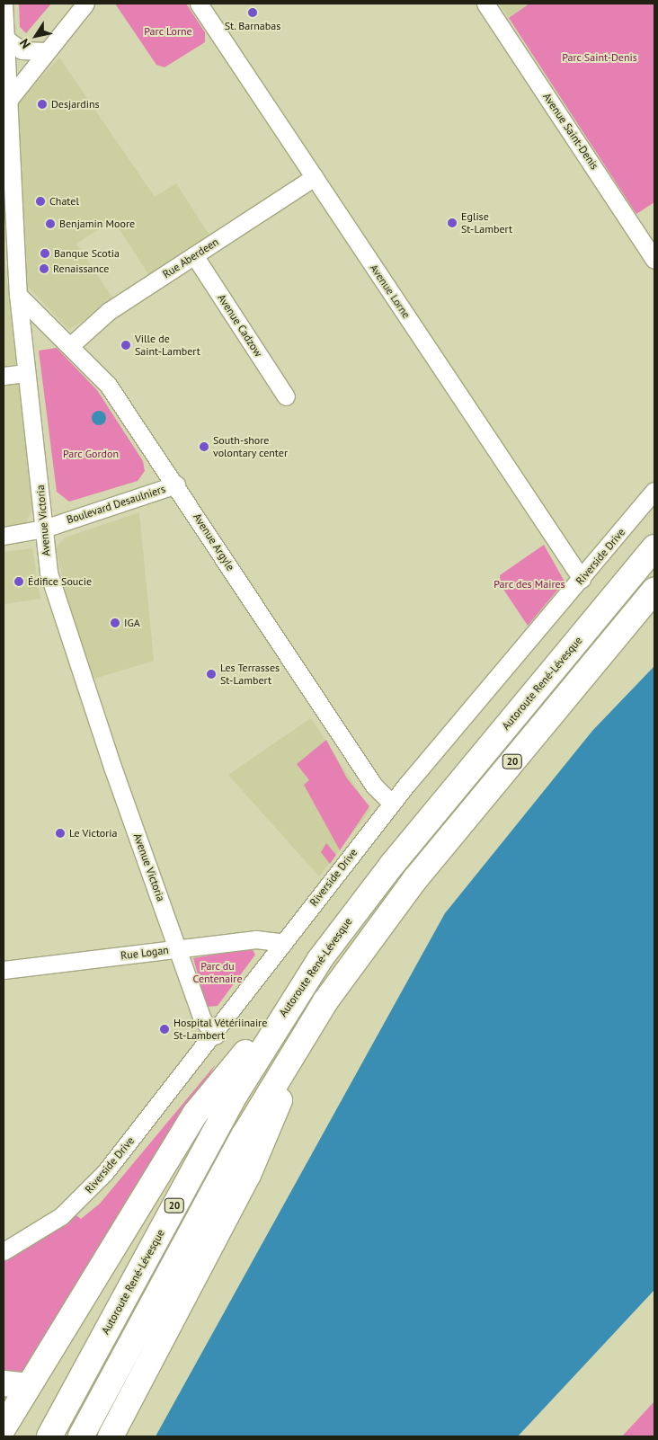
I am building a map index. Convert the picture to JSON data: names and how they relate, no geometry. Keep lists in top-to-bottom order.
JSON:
{
  "streets": {
    "highway": ["Autoroute René-Lévesque", "20"],
    "street": [
      "Avenue Saint-Denis",
      "Rue Aberdeen",
      "Avenue Lorne",
      "Avenue Cadzow",
      "Boulevard Desaulniers",
      "Avenue Victoria",
      "Avenue Argyle",
      "Riverside Drive",
      "Rue Logan"
    ]
  },
  "crossings": [
    ["Rue Aberdeen", "Avenue Lorne"],
    ["Rue Aberdeen", "Avenue Cadzow"],
    ["Rue Aberdeen", "Avenue Argyle"],
    ["Avenue Lorne", "Riverside Drive"],
    ["Boulevard Desaulniers", "Avenue Victoria"],
    ["Boulevard Desaulniers", "Avenue Argyle"],
    ["Avenue Victoria", "Avenue Argyle"],
    ["Avenue Victoria", "Riverside Drive"],
    ["Avenue Victoria", "Rue Logan"],
    ["Avenue Argyle", "Riverside Drive"],
    ["Riverside Drive", "Rue Logan"]
  ],
  "parks": [
    "Parc Lorne",
    "Parc Saint-Denis",
    "Parc Gordon",
    "Parc des Maires",
    "Parc du Centenaire"
  ],
  "places": [
    "St. Barnabas",
    "Desjardins",
    "Chatel",
    "Eglise St-Lambert",
    "Benjamin Moore",
    "Banque Scotia",
    "Renaissance",
    "Ville de Saint-Lambert",
    "South-shore volontary center",
    "Édifice Soucie",
    "IGA",
    "Les Terrasses St-Lambert",
    "Le Victoria",
    "Hospital Vétériinaire St-Lambert"
  ],
  "north": "bottom left"
}
